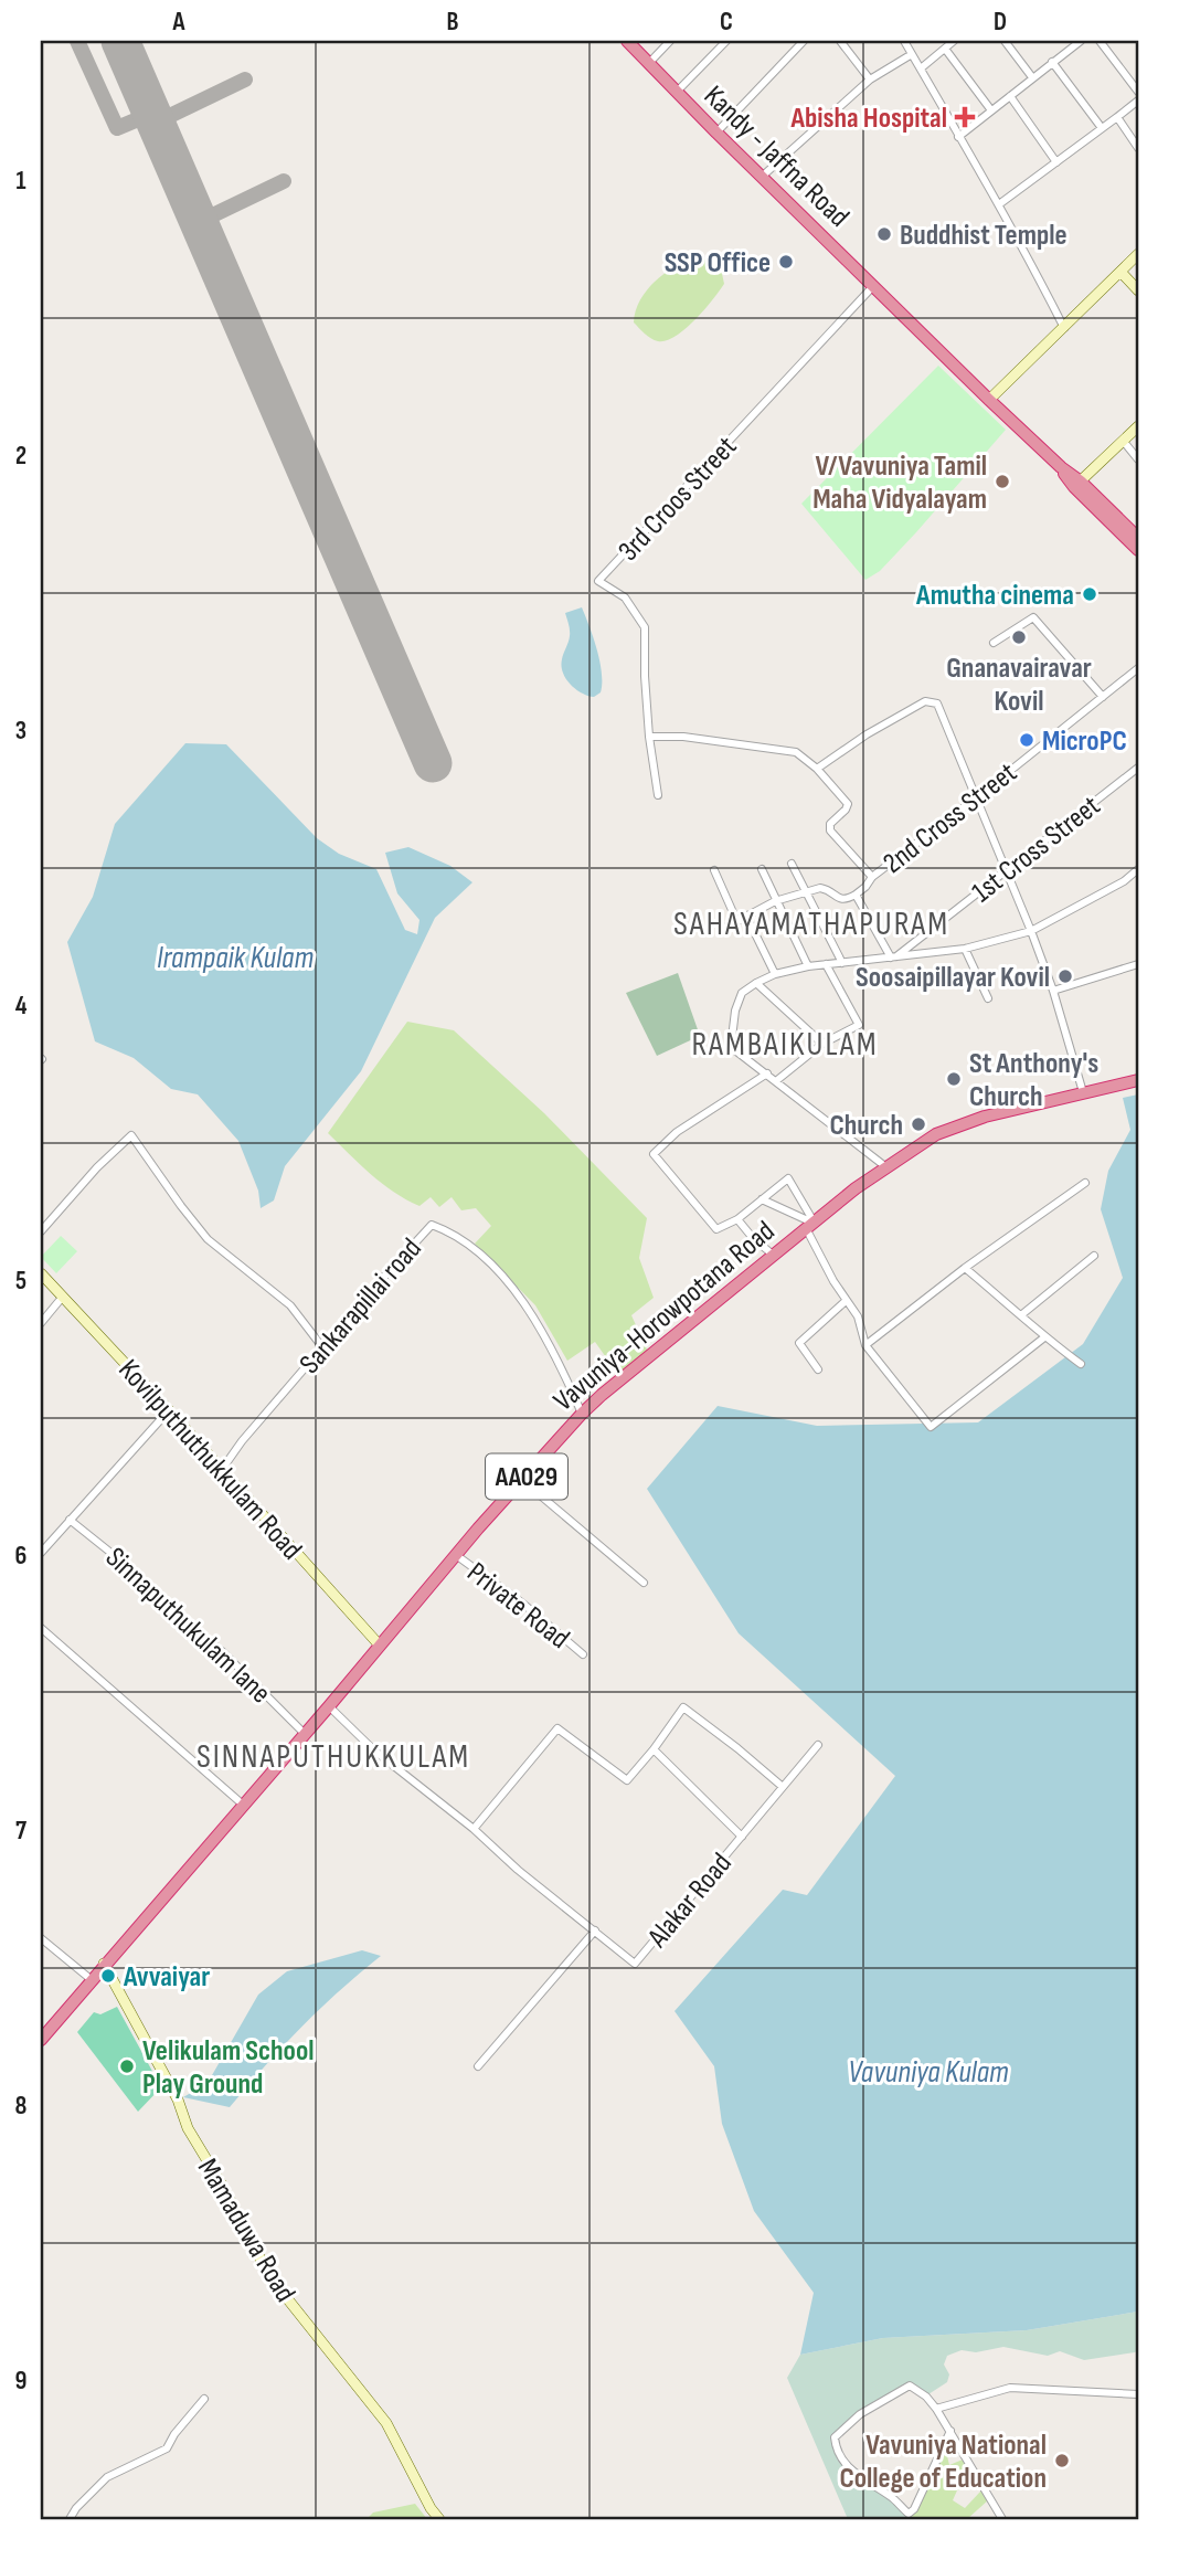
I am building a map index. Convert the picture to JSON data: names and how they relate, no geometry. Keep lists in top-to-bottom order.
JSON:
{
  "streets": {
    "highway": ["Kandy - Jaffna Road", "Vavuniya-Horowpotana Road", "AA029"],
    "street": [
      "3rd Croos Street",
      "2nd Cross Street",
      "1st Cross Street",
      "Sankarapillai road",
      "Kovilputhuthukkulam Road",
      "Private Road",
      "Sinnaputhukulam lane",
      "Alakar Road",
      "Mamaduwa Road"
    ]
  },
  "crossings": [
    ["Kandy - Jaffna Road", "3rd Croos Street"],
    ["Sankarapillai road", "Vavuniya-Horowpotana Road"],
    ["Sankarapillai road", "Kovilputhuthukkulam Road"],
    ["Vavuniya-Horowpotana Road", "Kovilputhuthukkulam Road"],
    ["Vavuniya-Horowpotana Road", "Private Road"],
    ["Vavuniya-Horowpotana Road", "Sinnaputhukulam lane"],
    ["Vavuniya-Horowpotana Road", "Alakar Road"],
    ["Vavuniya-Horowpotana Road", "Mamaduwa Road"]
  ],
  "districts": ["SAHAYAMATHAPURAM", "RAMBAIKULAM", "SINNAPUTHUKKULAM"],
  "water": ["Irampaik Kulam", "Vavuniya Kulam"],
  "places": {
    "health": ["Abisha Hospital"],
    "other": [
      "Buddhist Temple",
      "SSP Office",
      "V/Vavuniya Tamil Maha Vidyalayam",
      "Amutha cinema",
      "Gnanavairavar Kovil",
      "MicroPC",
      "Soosaipillayar Kovil",
      "St Anthony's Church",
      "Church",
      "Avvaiyar",
      "Velikulam School Play Ground",
      "Vavuniya National College of Education"
    ]
  },
  "grid": {
    "columns": [
      "A",
      "B",
      "C",
      "D"
    ],
    "rows": [
      "1",
      "2",
      "3",
      "4",
      "5",
      "6",
      "7",
      "8",
      "9"
    ]
  }
}
